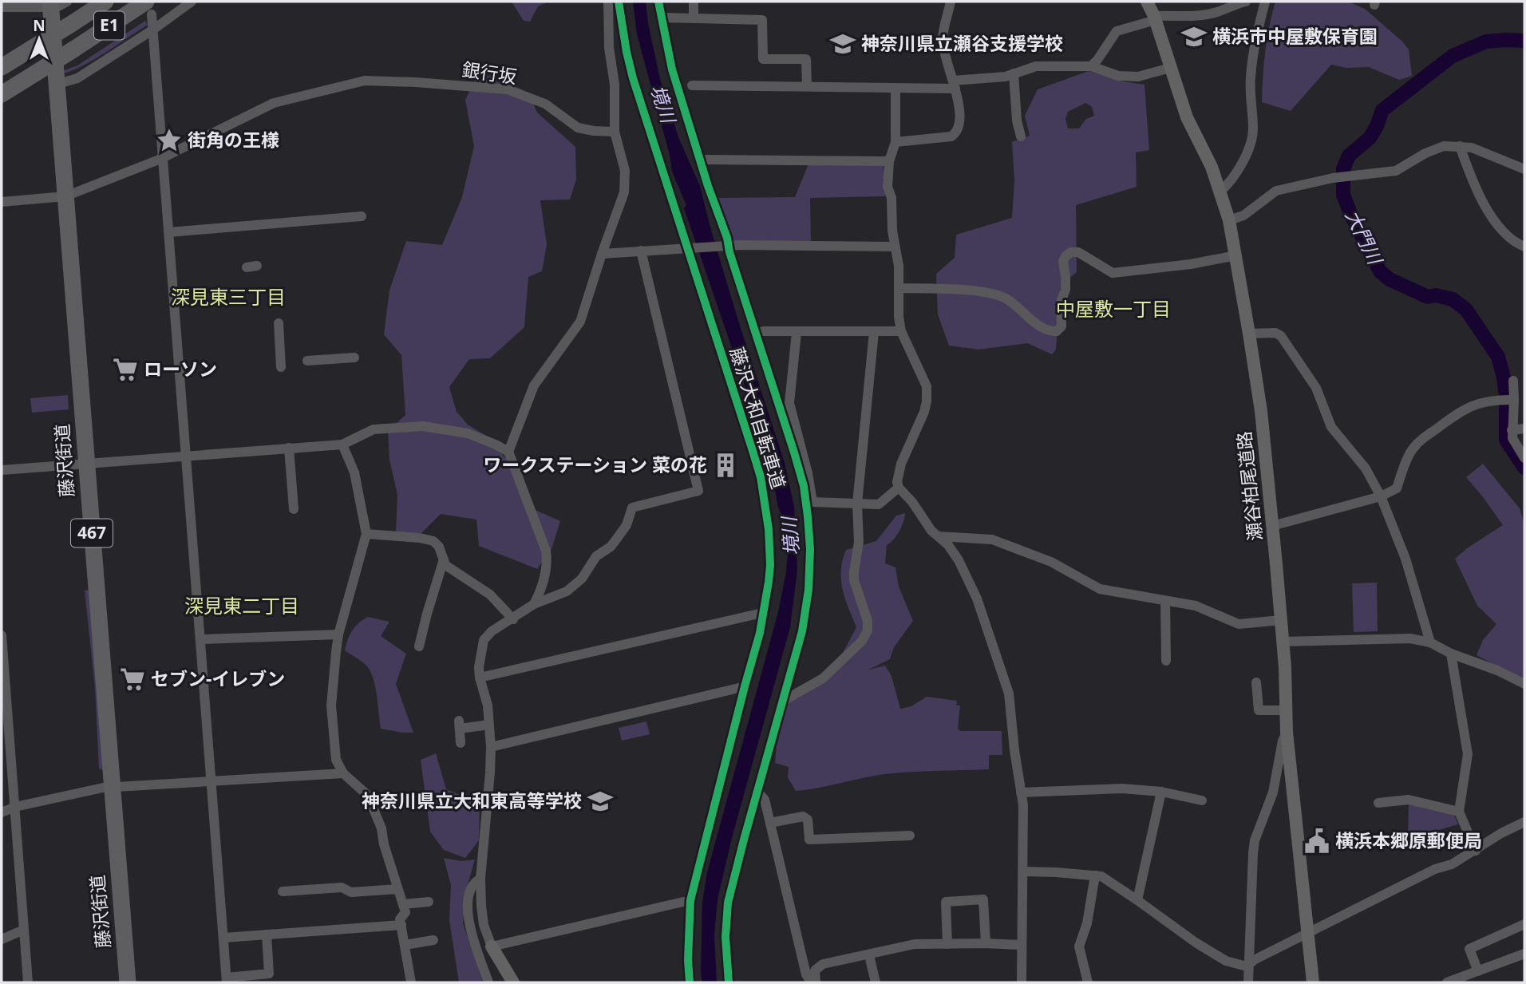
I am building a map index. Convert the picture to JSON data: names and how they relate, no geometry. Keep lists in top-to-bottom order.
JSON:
{
  "streets": {
    "highway": ["E1", "藤沢街道", "467"],
    "main road": ["瀬谷柏尾道路"],
    "street": ["銀行坂"],
    "cycle path": ["藤沢大和自転車道"]
  },
  "crossings": [
    ["銀行坂", "藤沢街道"]
  ],
  "districts": ["深見東三丁目", "中屋敷一丁目", "深見東二丁目"],
  "water": ["境川", "大門川"],
  "places": {
    "school or university": ["横浜市中屋敷保育園", "神奈川県立瀬谷支援学校", "神奈川県立大和東高等学校"],
    "place": ["街角の王様"],
    "supermarket": ["ローソン", "セブン-イレブン"],
    "building": ["ワークステーション 菜の花"],
    "public building": ["横浜本郷原郵便局"]
  },
  "north": "top"
}
